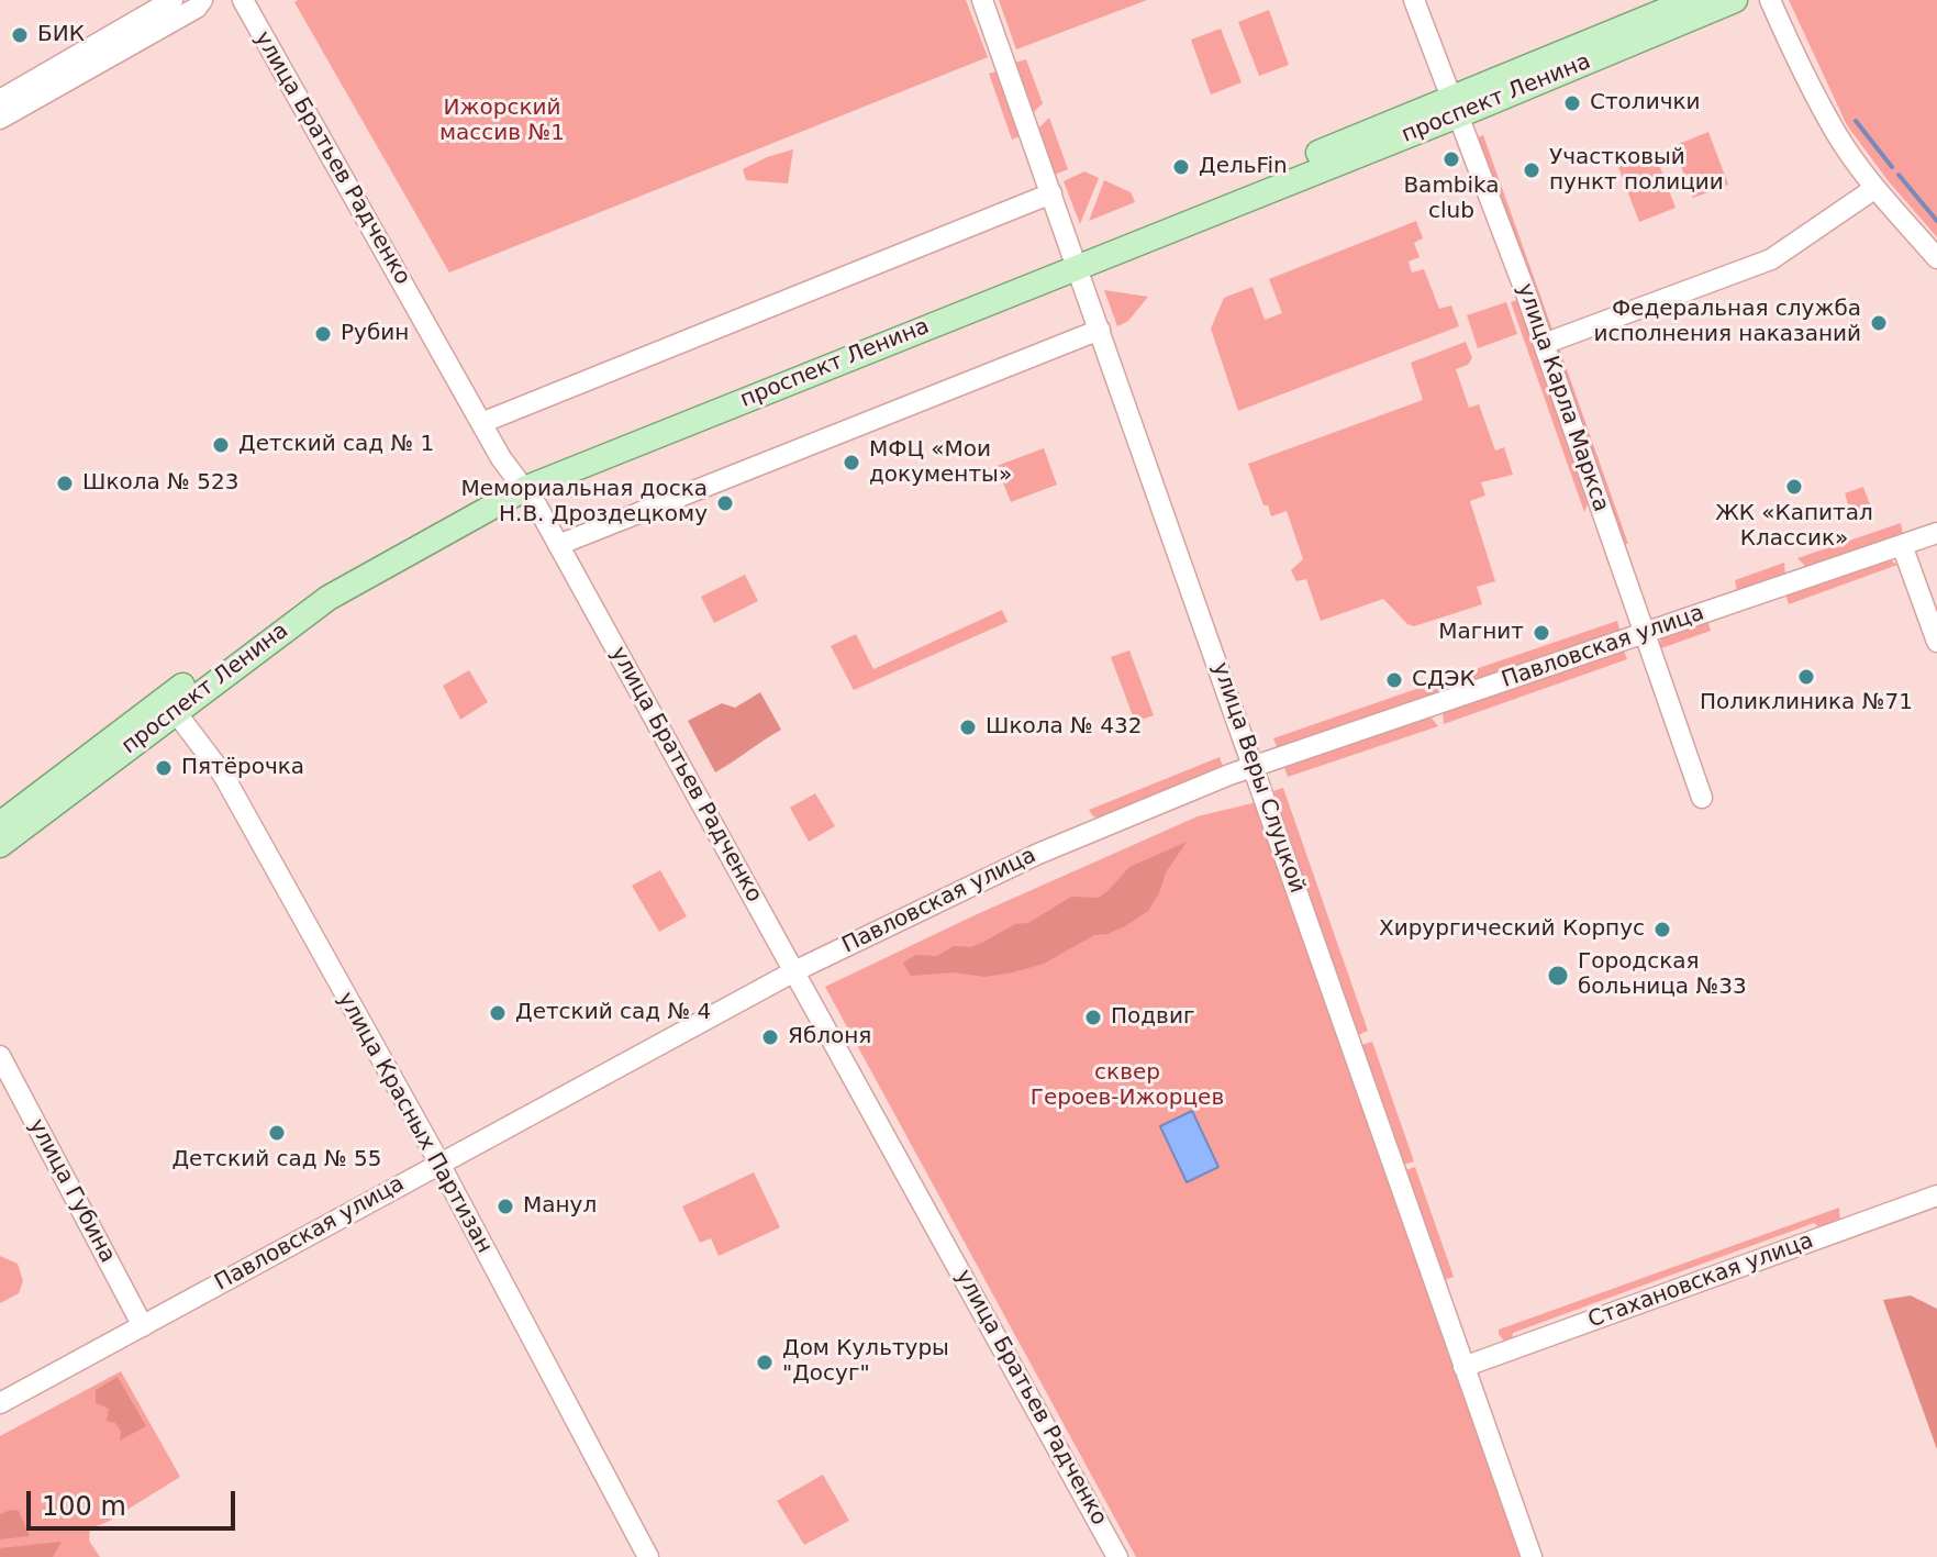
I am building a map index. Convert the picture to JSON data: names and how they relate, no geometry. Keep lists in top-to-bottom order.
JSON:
{
  "streets": {
    "main road": ["проспект Ленина"],
    "street": [
      "улица Братьев Радченко",
      "улица Карла Маркса",
      "Павловская улица",
      "улица Веры Слуцкой",
      "улица Красных Партизан",
      "улица Губина",
      "Стахановская улица"
    ]
  },
  "crossings": [
    ["проспект Ленина", "улица Братьев Радченко"],
    ["проспект Ленина", "улица Карла Маркса"],
    ["проспект Ленина", "улица Веры Слуцкой"],
    ["проспект Ленина", "улица Красных Партизан"],
    ["улица Братьев Радченко", "Павловская улица"],
    ["улица Карла Маркса", "Павловская улица"],
    ["Павловская улица", "улица Веры Слуцкой"],
    ["Павловская улица", "улица Красных Партизан"],
    ["Павловская улица", "улица Губина"],
    ["улица Веры Слуцкой", "Стахановская улица"]
  ],
  "parks": ["Ижорский массив №1", "сквер Героев-Ижорцев"],
  "places": [
    "БИК",
    "Столички",
    "Bambika club",
    "ДельFin",
    "Участковый пункт полиции",
    "Федеральная служба исполнения наказаний",
    "Рубин",
    "Детский сад № 1",
    "МФЦ «Мои документы»",
    "Школа № 523",
    "ЖК «Капитал Классик»",
    "Мемориальная доска Н.В. Дроздецкому",
    "Магнит",
    "Поликлиника №71",
    "СДЭК",
    "Школа № 432",
    "Пятёрочка",
    "Хирургический Корпус",
    "Городская больница №33",
    "Детский сад № 4",
    "Подвиг",
    "Яблоня",
    "Детский сад № 55",
    "Манул",
    "Дом Культуры \"Досуг\""
  ],
  "scale_bar": "100 m"
}
